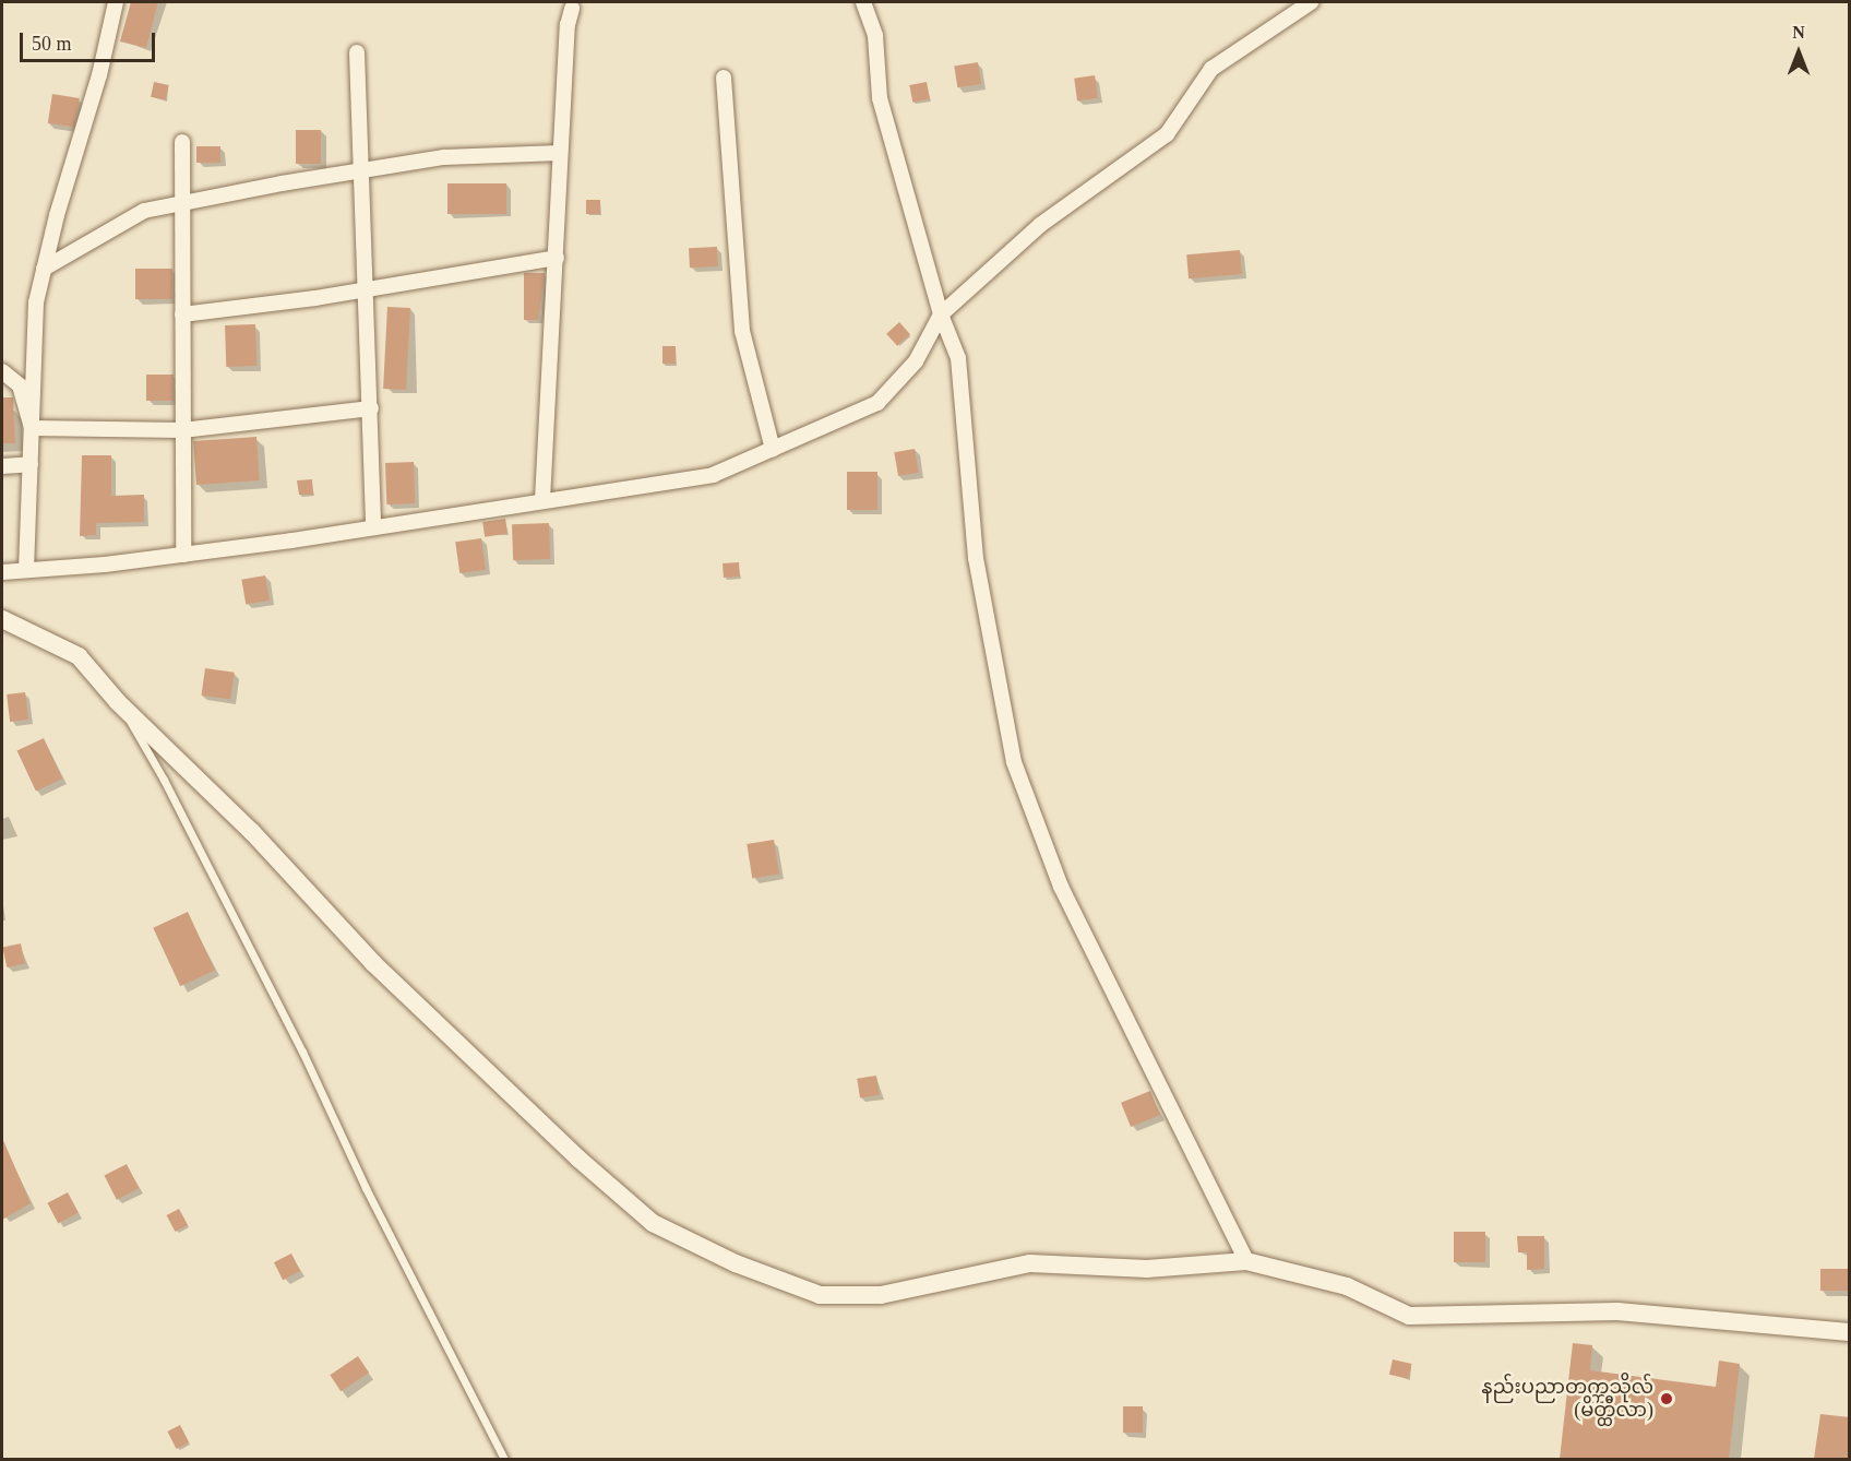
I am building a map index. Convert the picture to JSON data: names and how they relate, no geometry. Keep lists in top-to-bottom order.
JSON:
{
  "places": ["နည်းပညာတက္ကသိုလ် (မိတ္ထီလာ)"],
  "scale_bar": "50 m",
  "north": "top"
}
